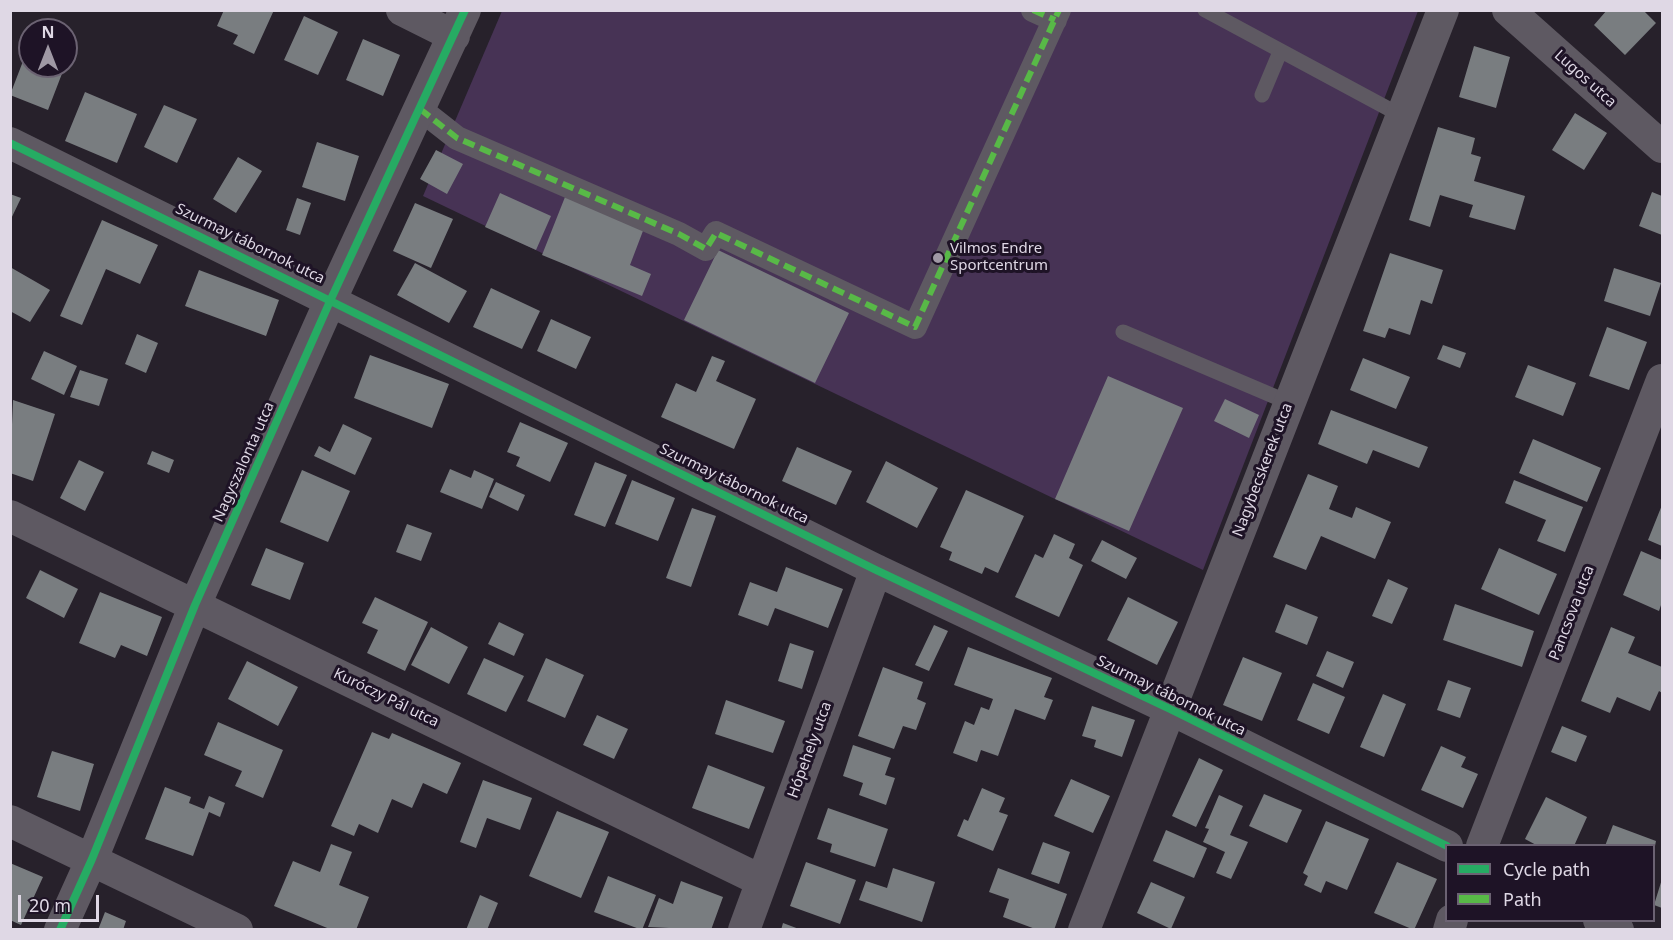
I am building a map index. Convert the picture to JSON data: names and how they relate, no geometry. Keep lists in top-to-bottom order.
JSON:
{
  "streets": {
    "street": [
      "Lugos utca",
      "Szurmay tábornok utca",
      "Nagyszalonta utca",
      "Nagybecskerek utca",
      "Pancsova utca",
      "Kuróczy Pál utca",
      "Hópehely utca"
    ]
  },
  "crossings": [
    ["Szurmay tábornok utca", "Nagyszalonta utca"],
    ["Szurmay tábornok utca", "Nagybecskerek utca"],
    ["Szurmay tábornok utca", "Hópehely utca"],
    ["Nagyszalonta utca", "Kuróczy Pál utca"],
    ["Kuróczy Pál utca", "Hópehely utca"]
  ],
  "places": ["Vilmos Endre Sportcentrum"],
  "legend": ["Cycle path", "Path"],
  "scale_bar": "20 m",
  "north": "top"
}
